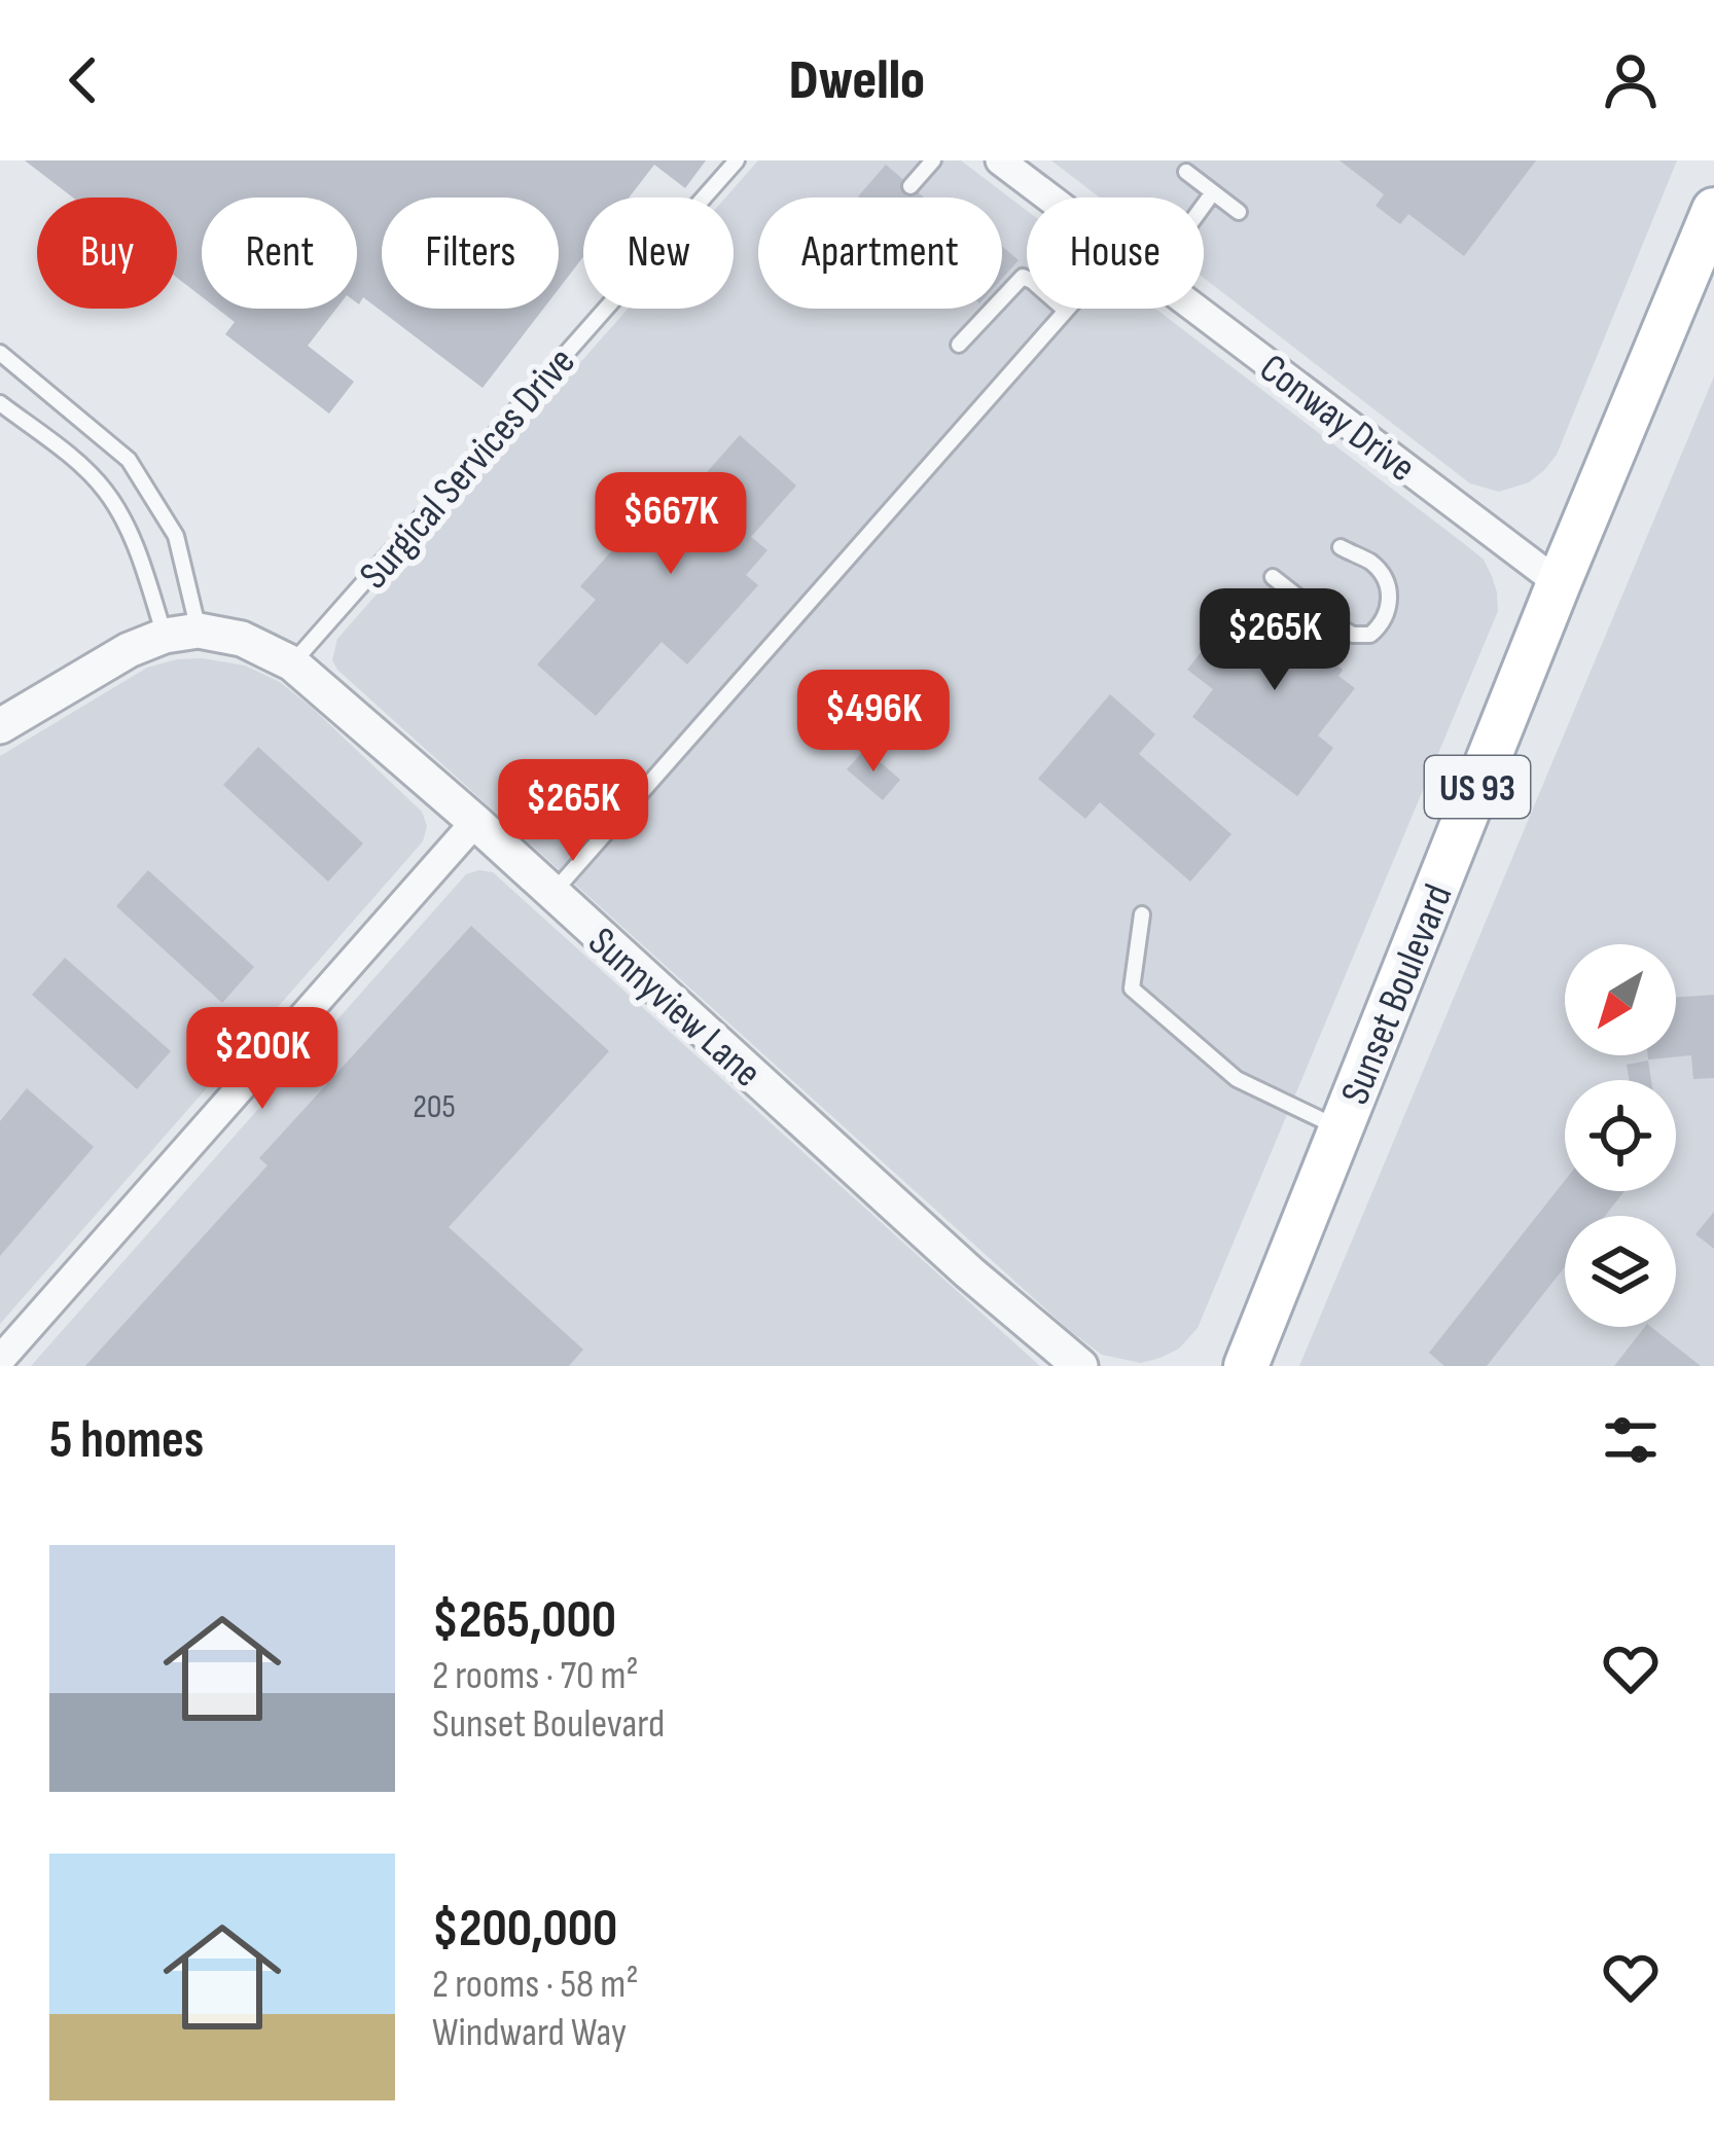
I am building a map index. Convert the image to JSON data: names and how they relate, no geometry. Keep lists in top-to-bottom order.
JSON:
{
  "streets": {
    "main road": ["US 93", "Sunset Boulevard"],
    "street": ["Conway Drive", "Sunnyview Lane"],
    "lane": ["Surgical Services Drive"]
  },
  "crossings": [
    ["Conway Drive", "Sunset Boulevard"],
    ["Surgical Services Drive", "Sunnyview Lane"]
  ],
  "house_numbers": ["205"],
  "north": "bottom left",
  "page": {
    "header": "Dwello",
    "chip": [
      "Buy",
      "Rent",
      "Filters",
      "New",
      "Apartment",
      "House"
    ],
    "price": [
      "$667K",
      "$265K",
      "$496K",
      "$265K",
      "$200K"
    ],
    "heading": "5 homes",
    "list": [
      {
        "name": "$265,000",
        "note": "2 rooms · 70 m² · Sunset Boulevard"
      },
      {
        "name": "$200,000",
        "note": "2 rooms · 58 m² · Windward Way"
      }
    ]
  }
}
